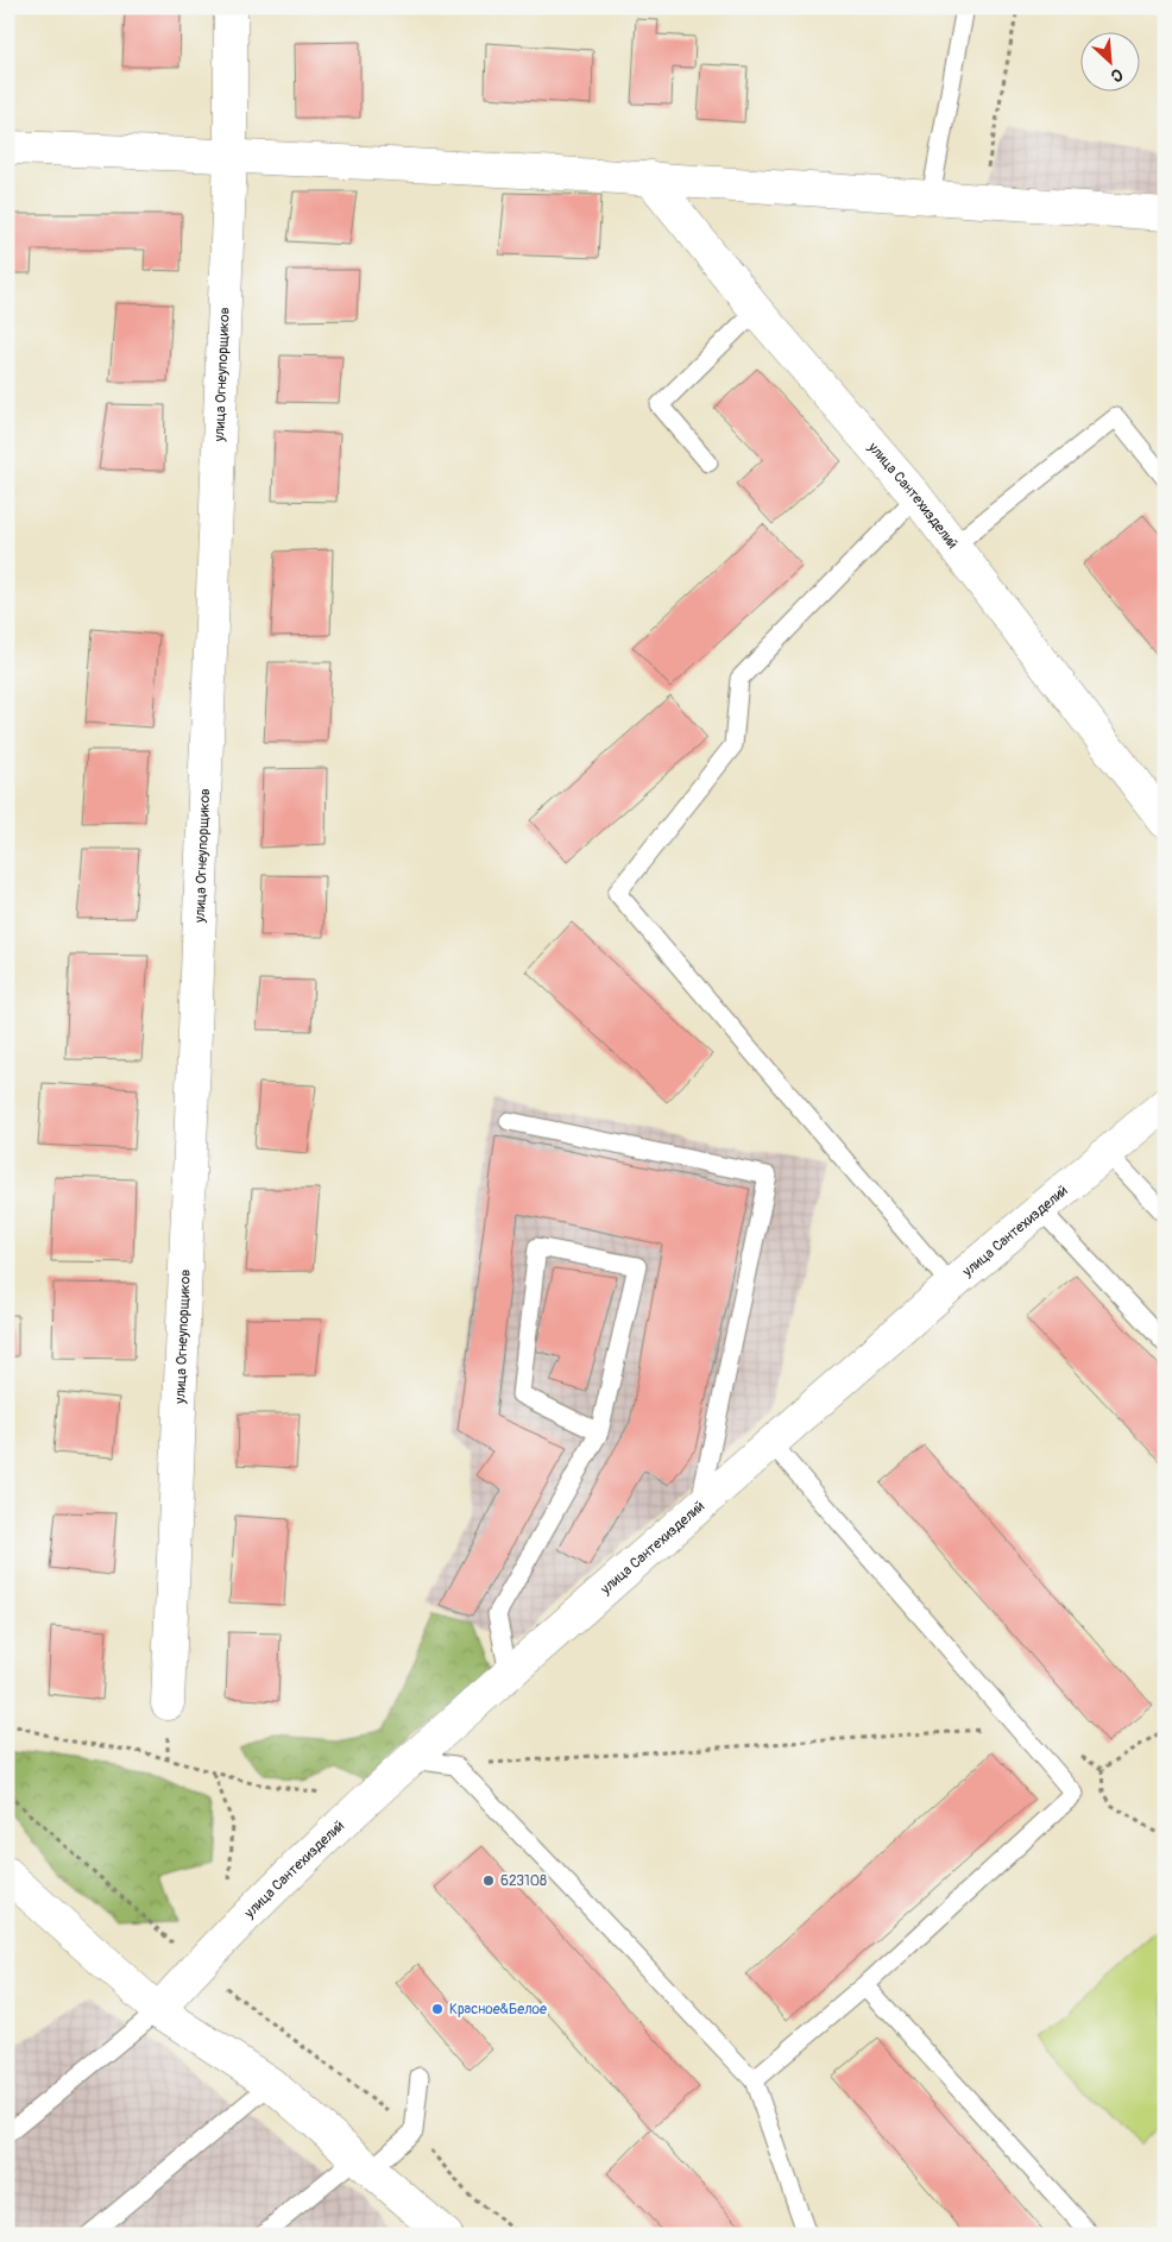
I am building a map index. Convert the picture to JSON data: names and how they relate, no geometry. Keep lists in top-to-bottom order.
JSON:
{
  "streets": {
    "street": ["улица Огнеупорщиков", "улица Сантехизделий"]
  },
  "places": ["623108", "Красное&Белое"],
  "north": "bottom right"
}
